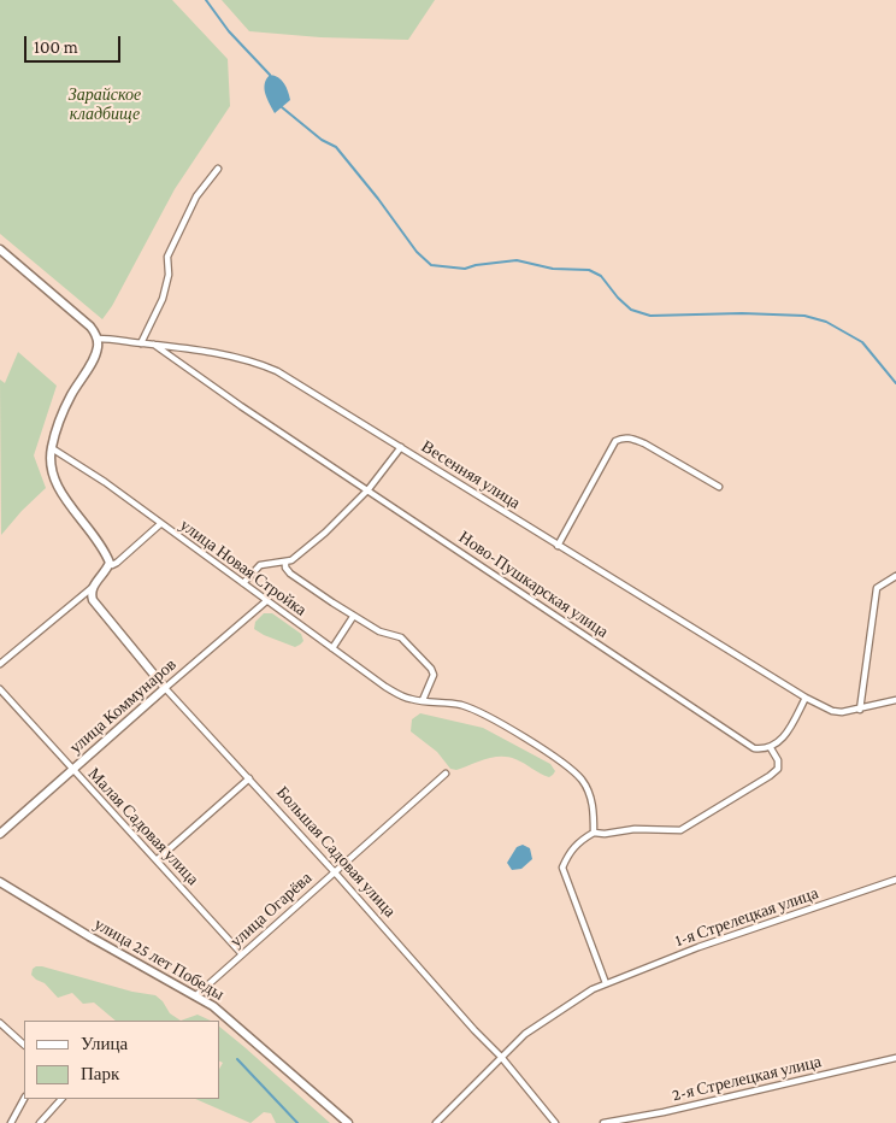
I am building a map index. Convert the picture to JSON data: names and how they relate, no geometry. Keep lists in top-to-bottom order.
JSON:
{
  "streets": {
    "street": [
      "Весенняя улица",
      "улица Новая Стройка",
      "Ново-Пушкарская улица",
      "улица Коммунаров",
      "Малая Садовая улица",
      "Большая Садовая улица",
      "улица Огарёва",
      "1-я Стрелецкая улица",
      "улица 25 лет Победы",
      "2-я Стрелецкая улица"
    ]
  },
  "crossings": [
    ["Весенняя улица", "Ново-Пушкарская улица"],
    ["улица Новая Стройка", "улица Коммунаров"],
    ["улица Коммунаров", "Малая Садовая улица"],
    ["улица Коммунаров", "Большая Садовая улица"],
    ["Малая Садовая улица", "улица Огарёва"],
    ["Большая Садовая улица", "улица Огарёва"],
    ["Большая Садовая улица", "1-я Стрелецкая улица"],
    ["улица Огарёва", "улица 25 лет Победы"]
  ],
  "parks": ["Зарайское кладбище"],
  "legend": ["Улица", "Парк"],
  "scale_bar": "100 m"
}
